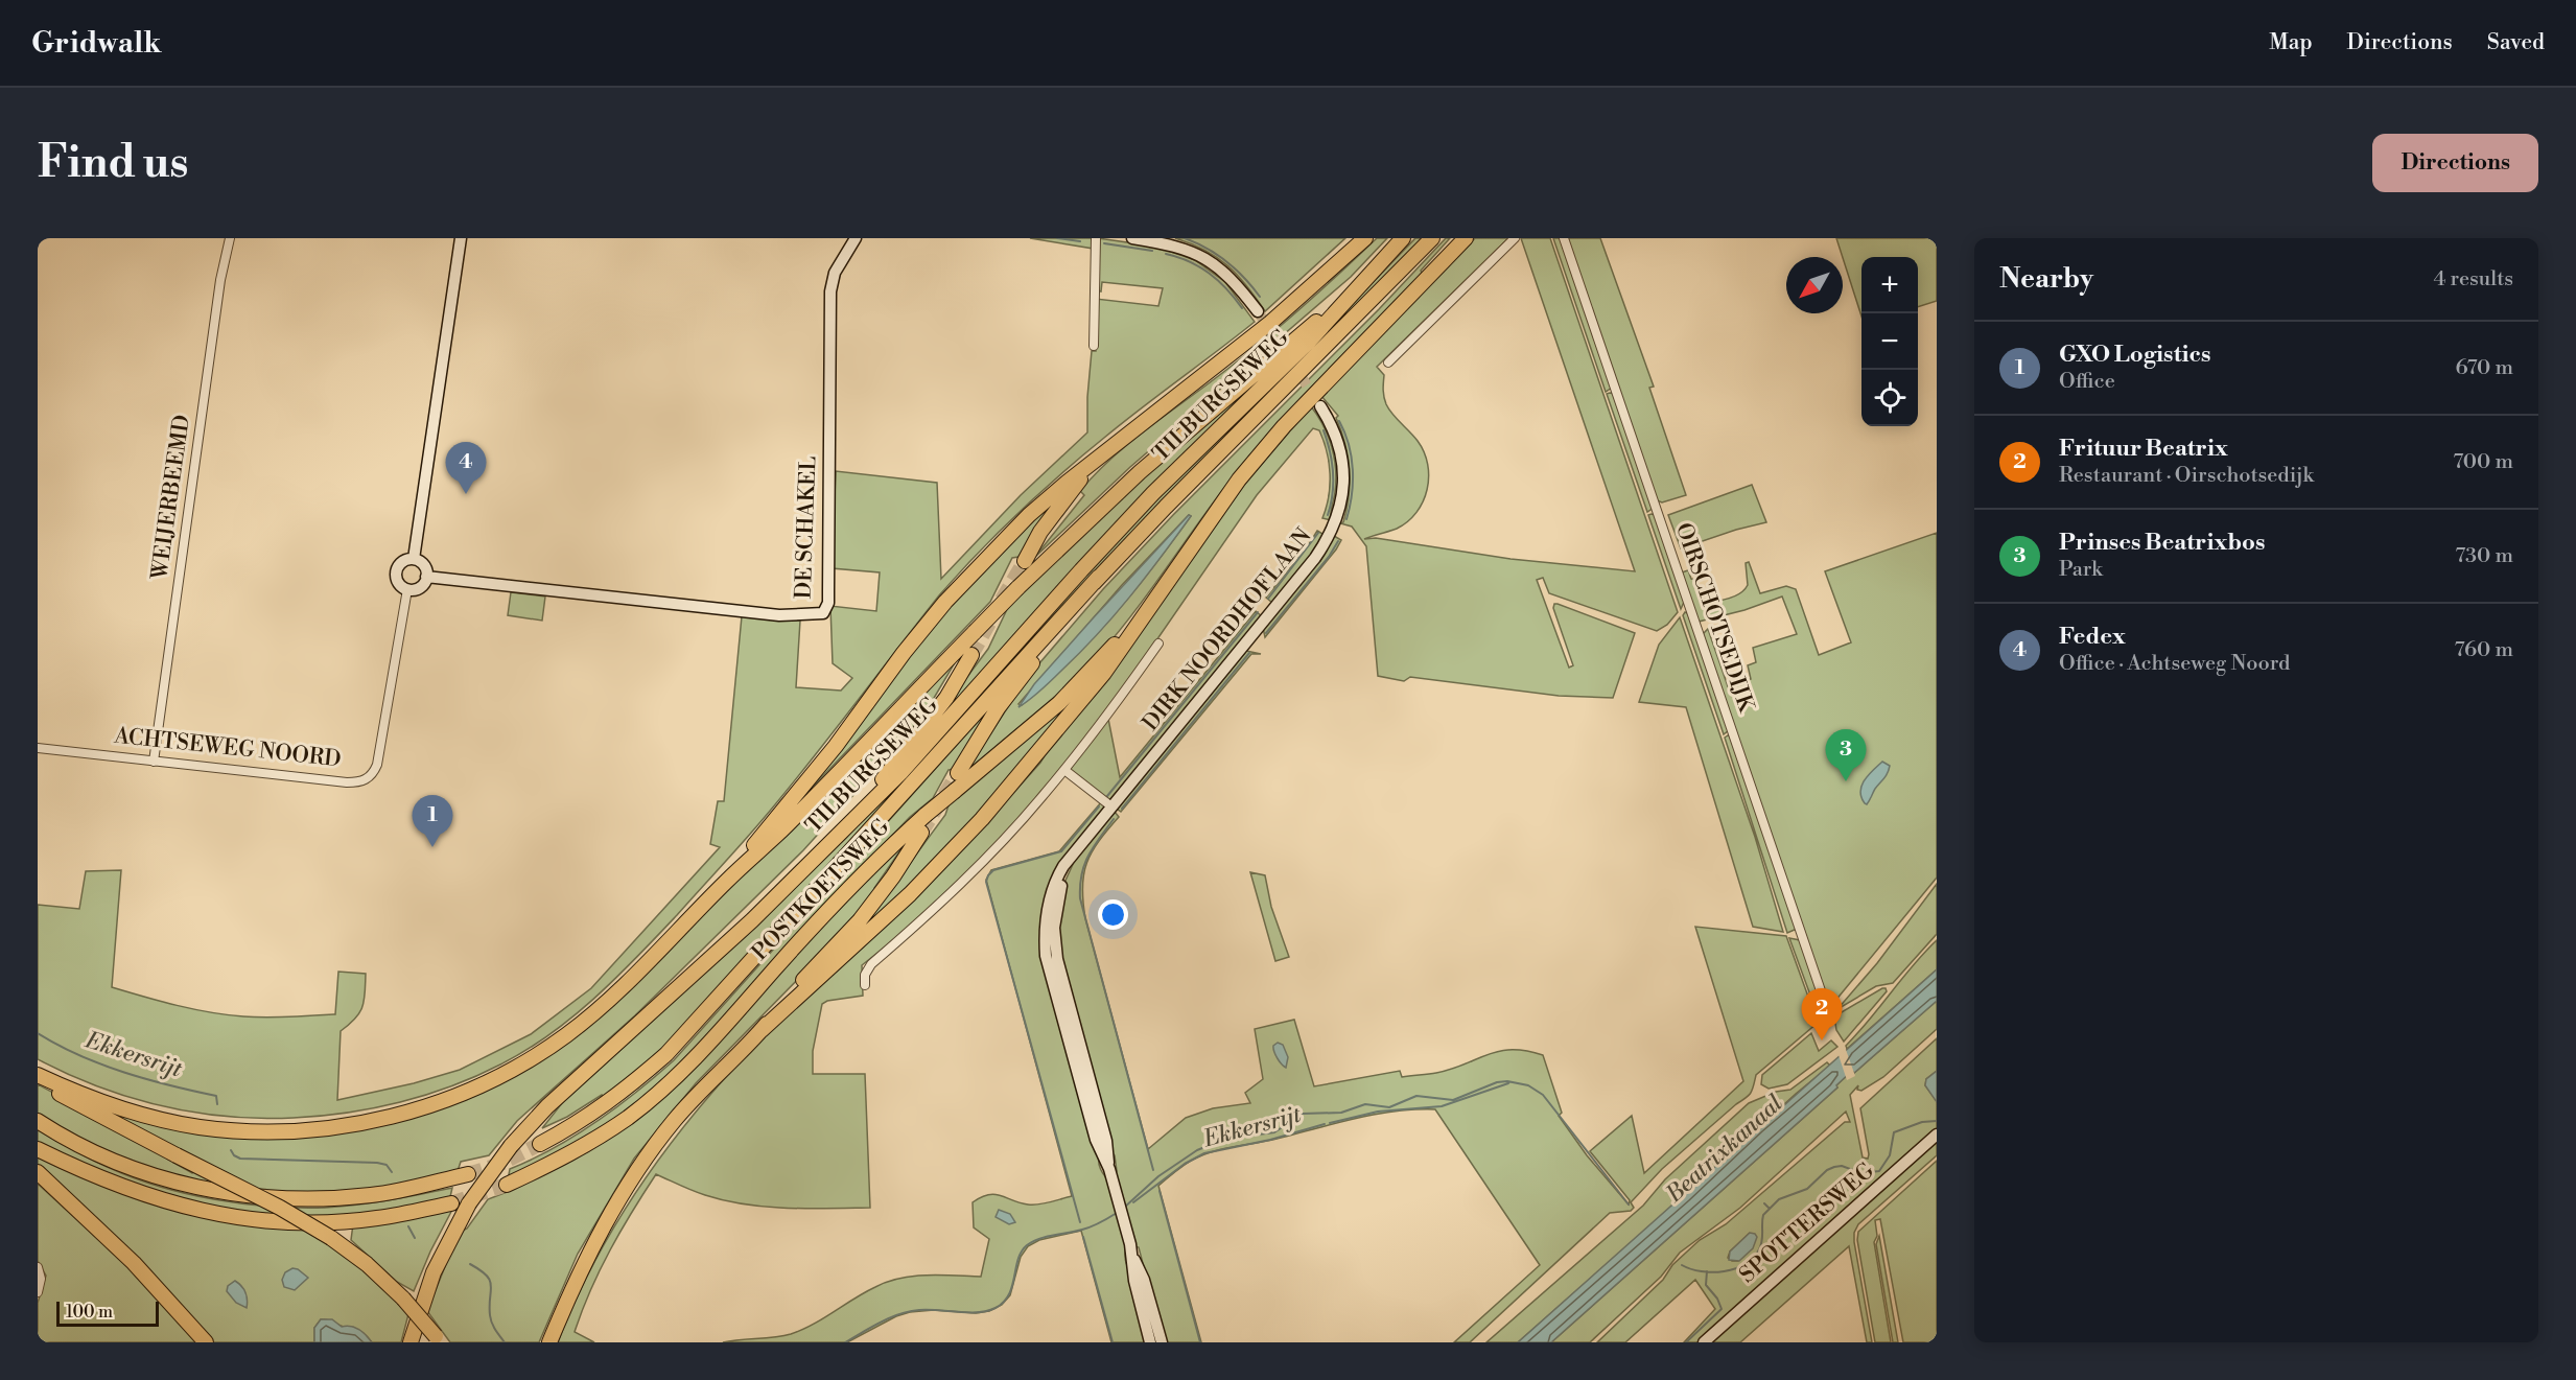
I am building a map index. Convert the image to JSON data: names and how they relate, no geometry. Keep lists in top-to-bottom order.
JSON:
{
  "streets": {
    "highway": ["TILBURGSEWEG", "POSTKOETSWEG"],
    "street": [
      "WEIJERBEEMD",
      "DE SCHAKEL",
      "OIRSCHOTSEDIJK",
      "DIRK NOORDHOFLAAN",
      "ACHTSEWEG NOORD",
      "SPOTTERSWEG"
    ]
  },
  "crossings": [
    ["TILBURGSEWEG", "POSTKOETSWEG"],
    ["WEIJERBEEMD", "ACHTSEWEG NOORD"],
    ["DE SCHAKEL", "ACHTSEWEG NOORD"]
  ],
  "water": ["Ekkersrijt", "Beatrixkanaal"],
  "scale_bar": "100 m",
  "north": "bottom left",
  "page": {
    "header": "Gridwalk",
    "nav": ["Map", "Directions", "Saved"],
    "buttons": "Directions",
    "title": "Find us",
    "heading": ["Nearby", "4 results"],
    "map_buttons": ["+", "−"],
    "list": [
      {
        "mark": "1",
        "name": "GXO Logistics",
        "note": "Office",
        "value": "670 m"
      },
      {
        "mark": "2",
        "name": "Frituur Beatrix",
        "note": "Restaurant · Oirschotsedijk",
        "value": "700 m"
      },
      {
        "mark": "3",
        "name": "Prinses Beatrixbos",
        "note": "Park",
        "value": "730 m"
      },
      {
        "mark": "4",
        "name": "Fedex",
        "note": "Office · Achtseweg Noord",
        "value": "760 m"
      }
    ],
    "pins": [
      "4",
      "3",
      "1",
      "2"
    ],
    "scale": "100 m"
  }
}
